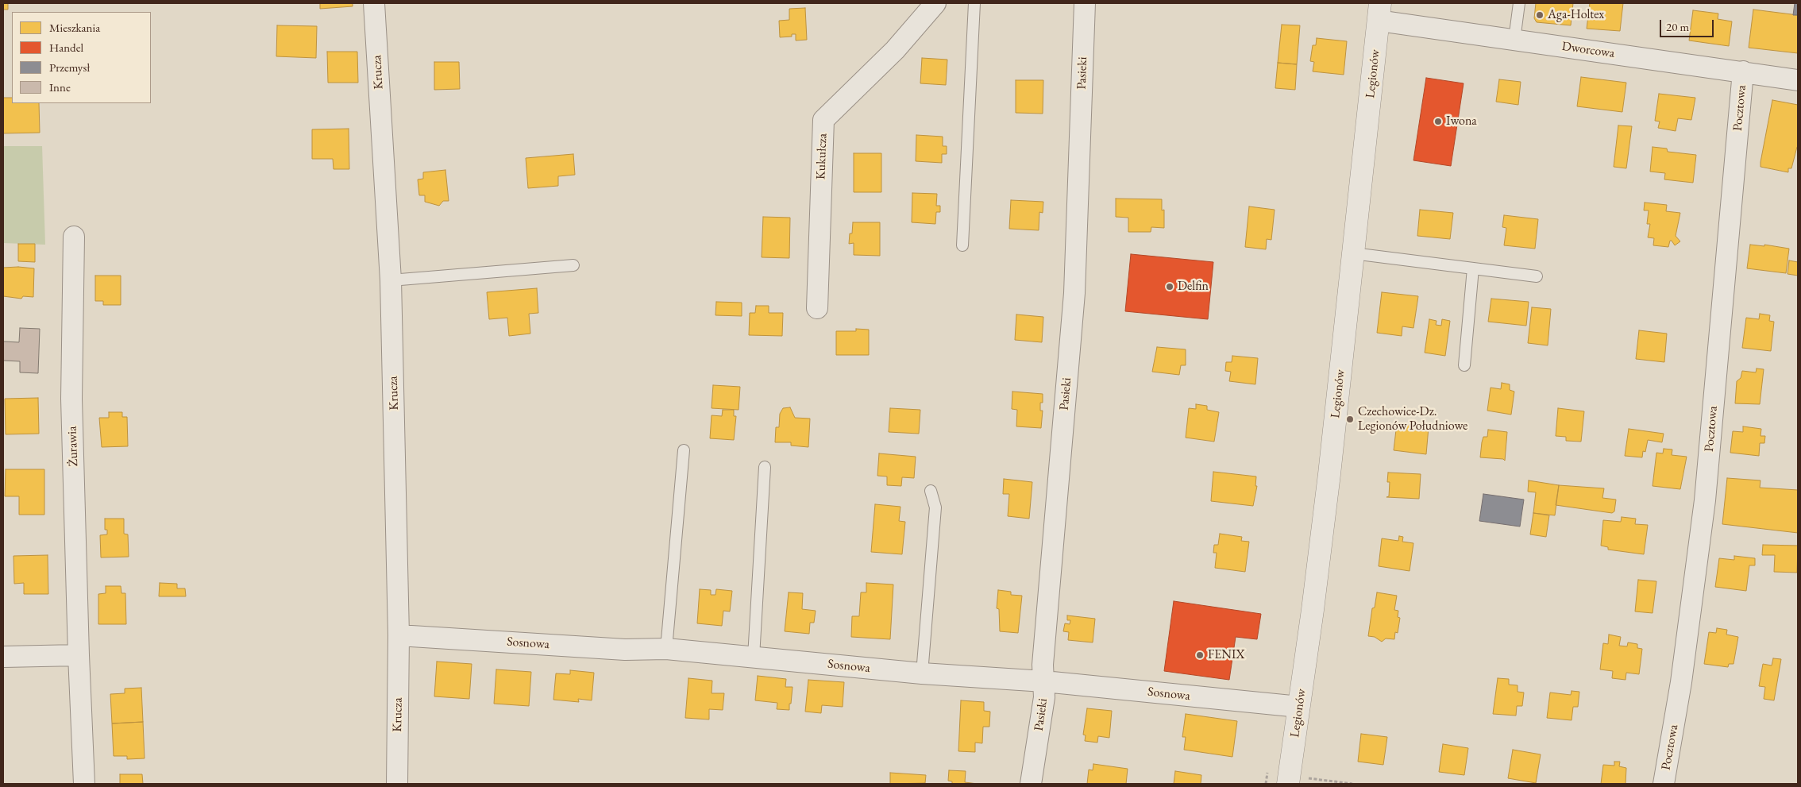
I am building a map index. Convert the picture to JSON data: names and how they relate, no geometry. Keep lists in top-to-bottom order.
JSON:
{
  "streets": {
    "street": [
      "Dworcowa",
      "Krucza",
      "Pasieki",
      "Legionów",
      "Pocztowa",
      "Kukułcza",
      "Żurawia",
      "Sosnowa"
    ]
  },
  "crossings": [
    ["Dworcowa", "Legionów"],
    ["Dworcowa", "Pocztowa"],
    ["Krucza", "Sosnowa"],
    ["Pasieki", "Sosnowa"],
    ["Legionów", "Sosnowa"]
  ],
  "places": [
    "Aga-Holtex",
    "Iwona",
    "Delfin",
    "Czechowice-Dz. Legionów Południowe",
    "FENIX"
  ],
  "legend": [
    "Mieszkania",
    "Handel",
    "Przemysł",
    "Inne"
  ],
  "scale_bar": "20 m"
}
